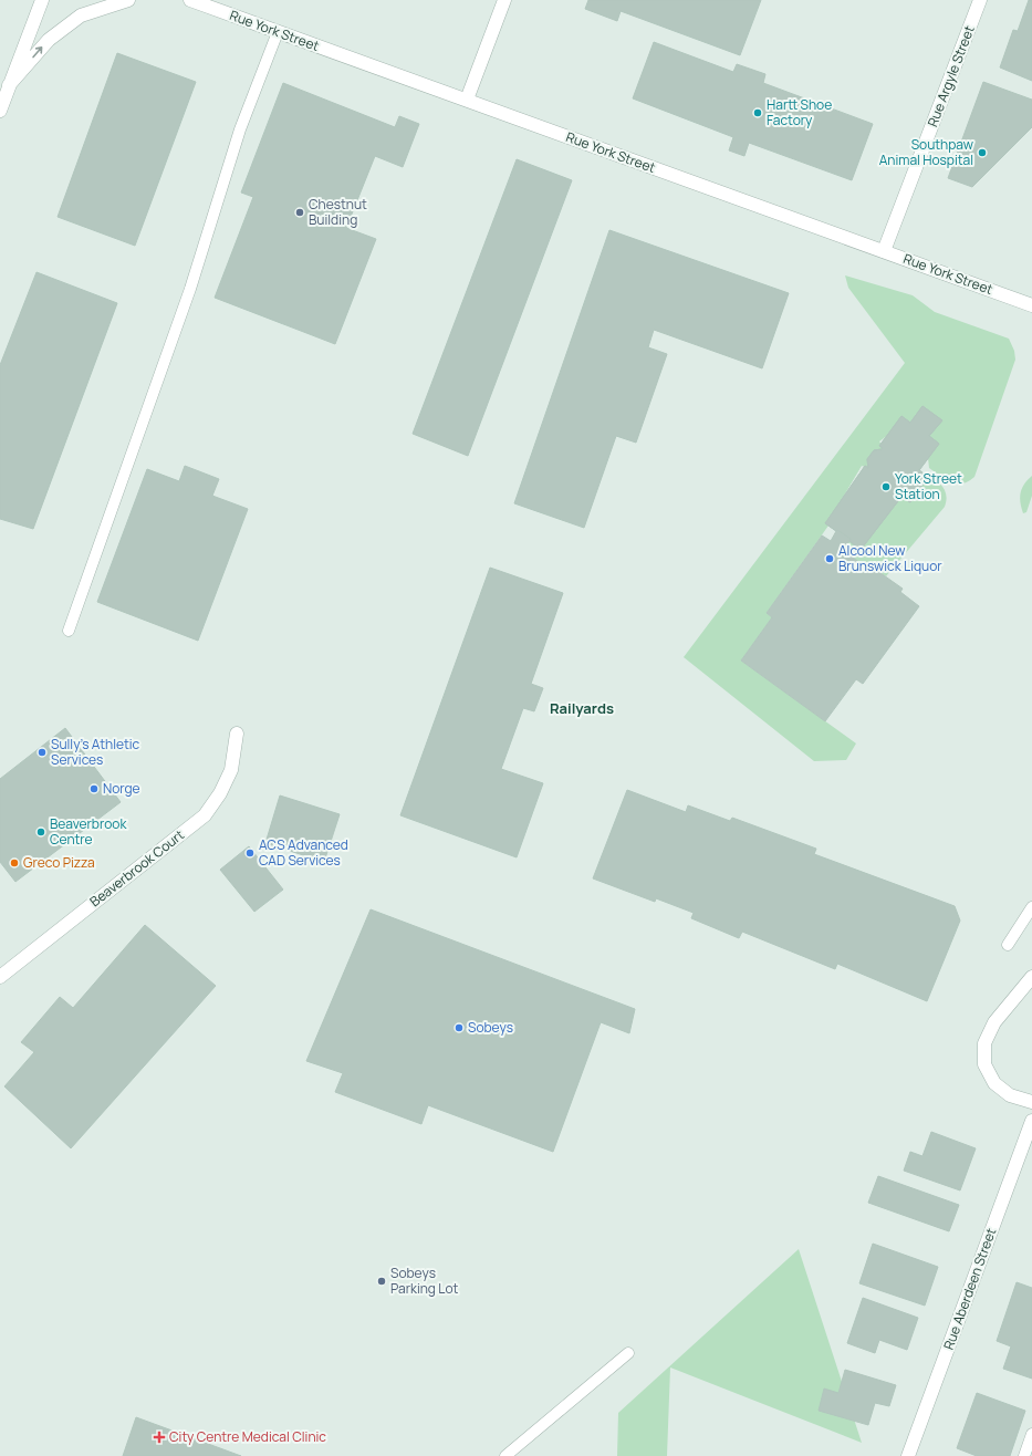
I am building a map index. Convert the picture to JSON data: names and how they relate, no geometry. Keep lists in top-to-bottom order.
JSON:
{
  "streets": {
    "street": [
      "Rue York Street",
      "Rue Argyle Street",
      "Beaverbrook Court",
      "Rue Aberdeen Street"
    ]
  },
  "crossings": [
    ["Rue York Street", "Rue Argyle Street"]
  ],
  "districts": ["Railyards"],
  "places": {
    "other": [
      "Hartt Shoe Factory",
      "Southpaw Animal Hospital",
      "Chestnut Building",
      "York Street Station",
      "Alcool New Brunswick Liquor",
      "Sully's Athletic Services",
      "Norge",
      "Beaverbrook Centre",
      "ACS Advanced CAD Services",
      "Greco Pizza",
      "Sobeys",
      "Sobeys Parking Lot"
    ],
    "health": ["City Centre Medical Clinic"]
  }
}
